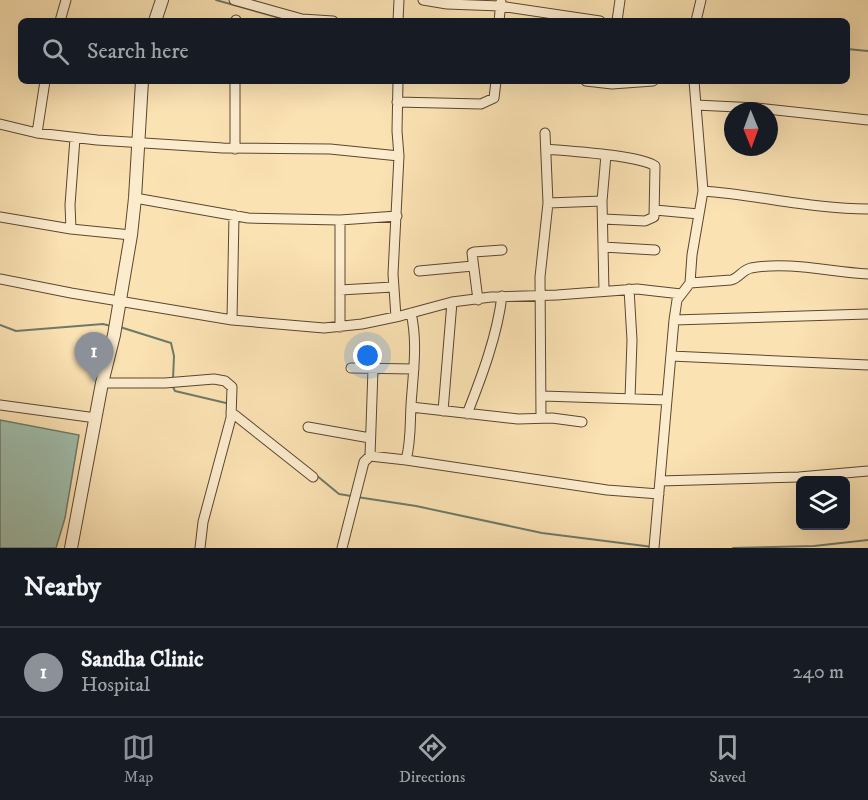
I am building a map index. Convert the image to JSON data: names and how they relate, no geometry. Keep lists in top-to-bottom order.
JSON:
{
  "north": "bottom",
  "page": {
    "search": "Search here",
    "pins": "1",
    "heading": "Nearby",
    "list": [
      {
        "mark": "1",
        "name": "Sandha Clinic",
        "note": "Hospital",
        "value": "240 m"
      }
    ],
    "nav": ["Map", "Directions", "Saved"]
  }
}
